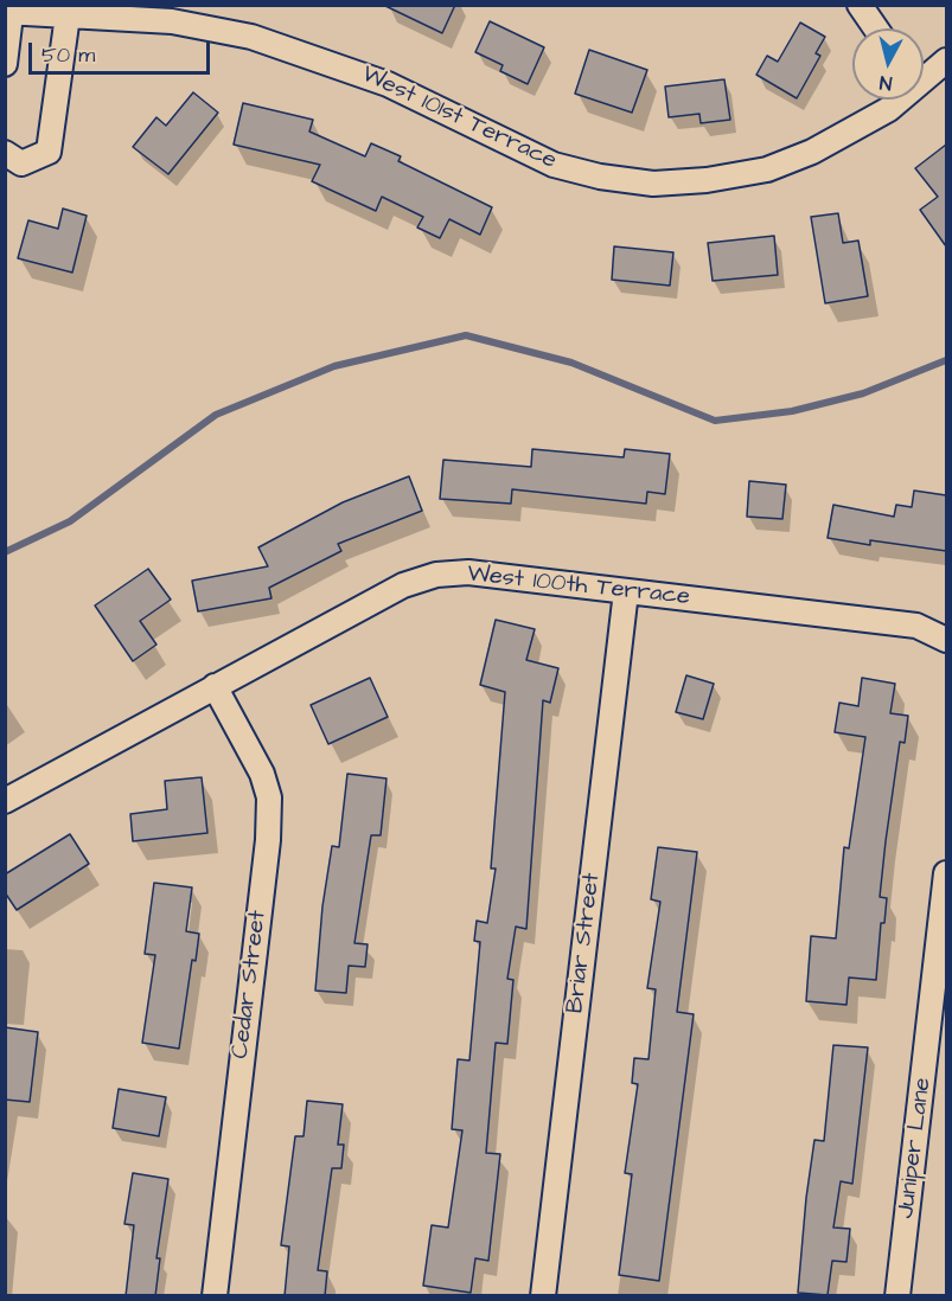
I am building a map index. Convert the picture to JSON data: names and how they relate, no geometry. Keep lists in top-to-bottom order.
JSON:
{
  "streets": {
    "street": [
      "West 101st Terrace",
      "West 100th Terrace",
      "Briar Street",
      "Cedar Street",
      "Juniper Lane"
    ]
  },
  "crossings": [
    ["West 100th Terrace", "Briar Street"],
    ["West 100th Terrace", "Cedar Street"]
  ],
  "scale_bar": "50 m",
  "north": "bottom"
}
